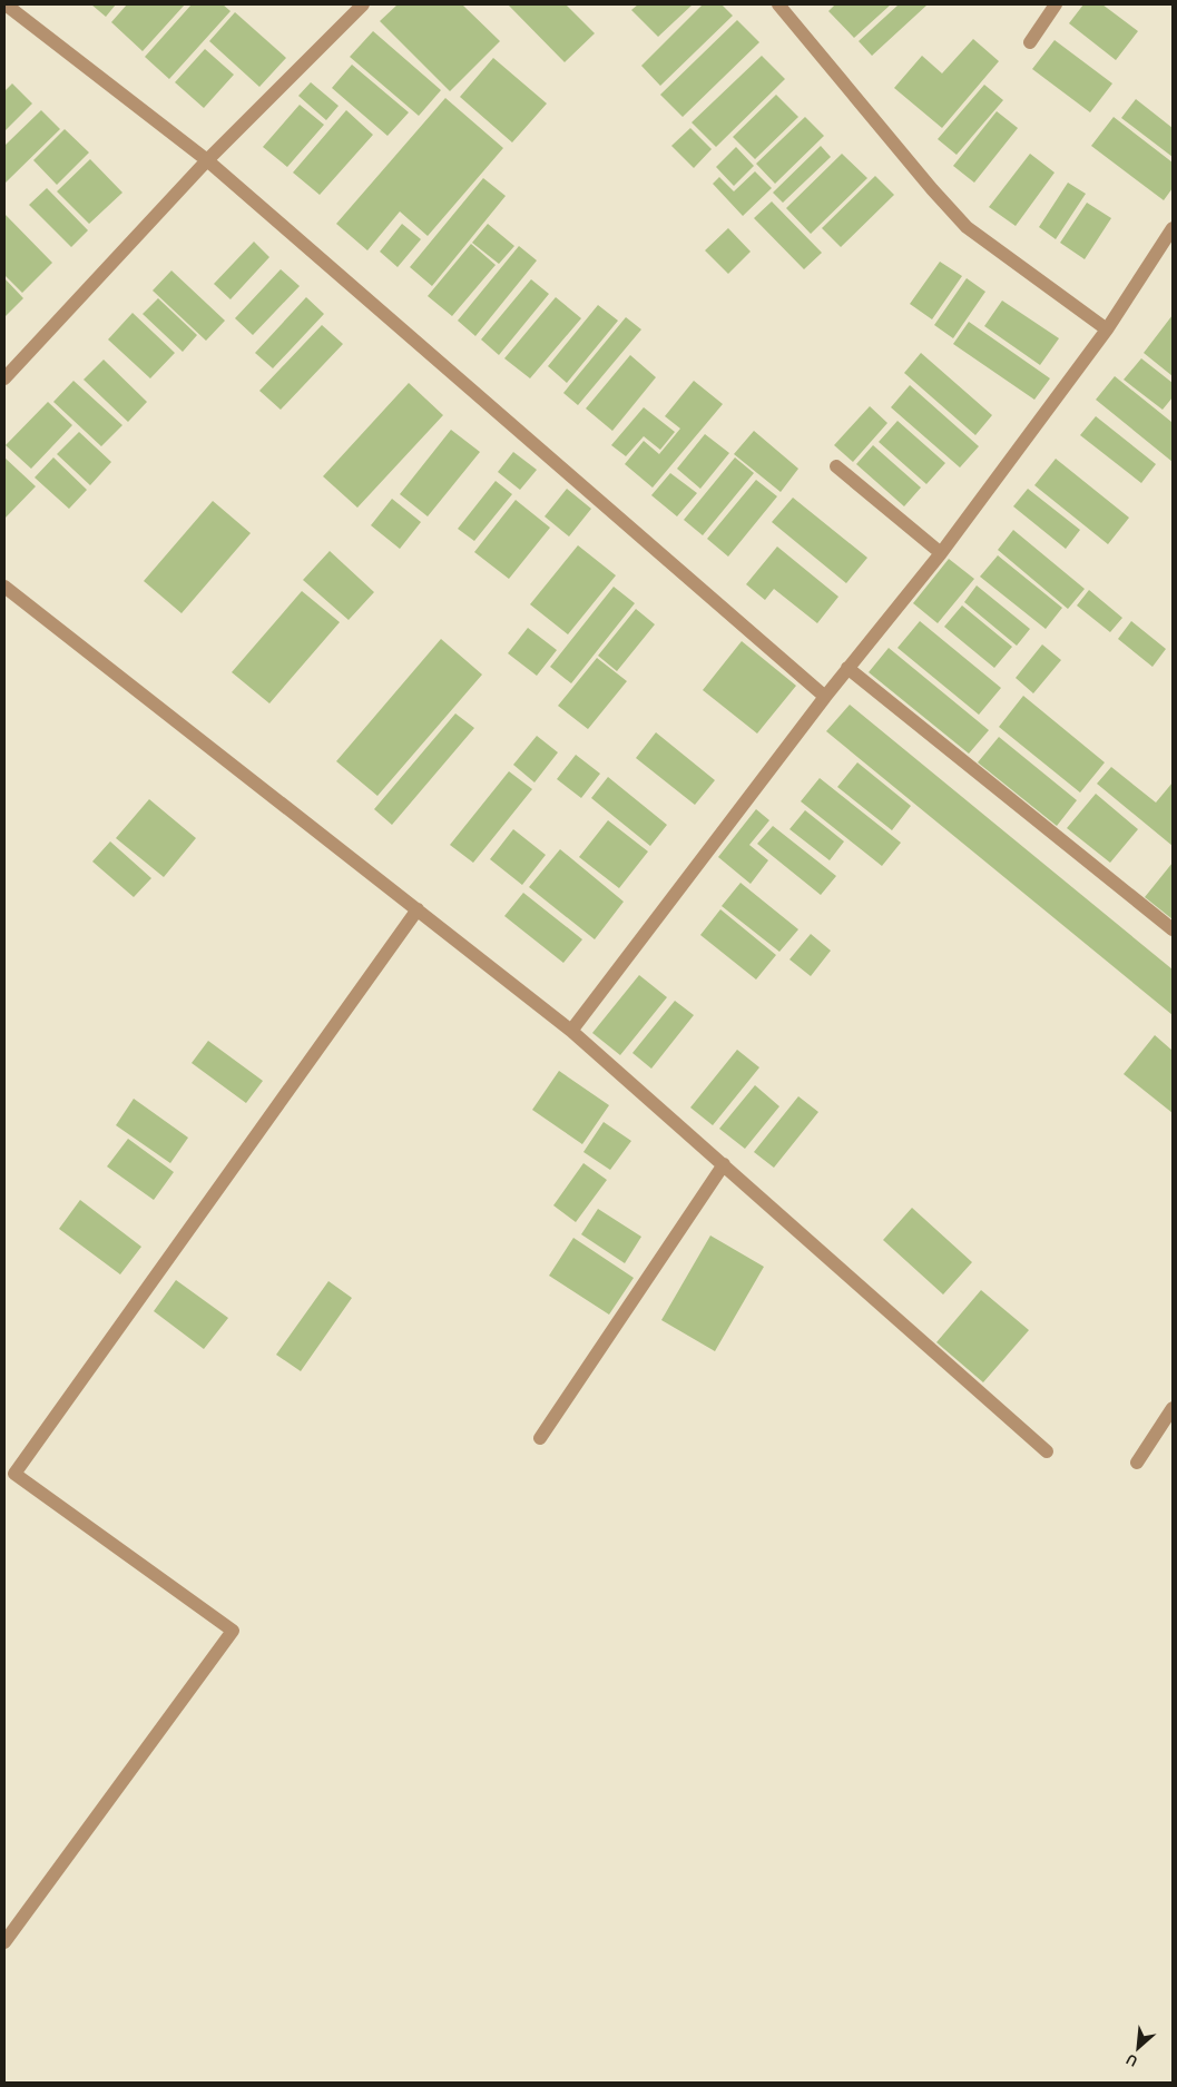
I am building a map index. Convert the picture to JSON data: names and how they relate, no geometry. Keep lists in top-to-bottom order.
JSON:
{
  "north": "bottom left"
}
